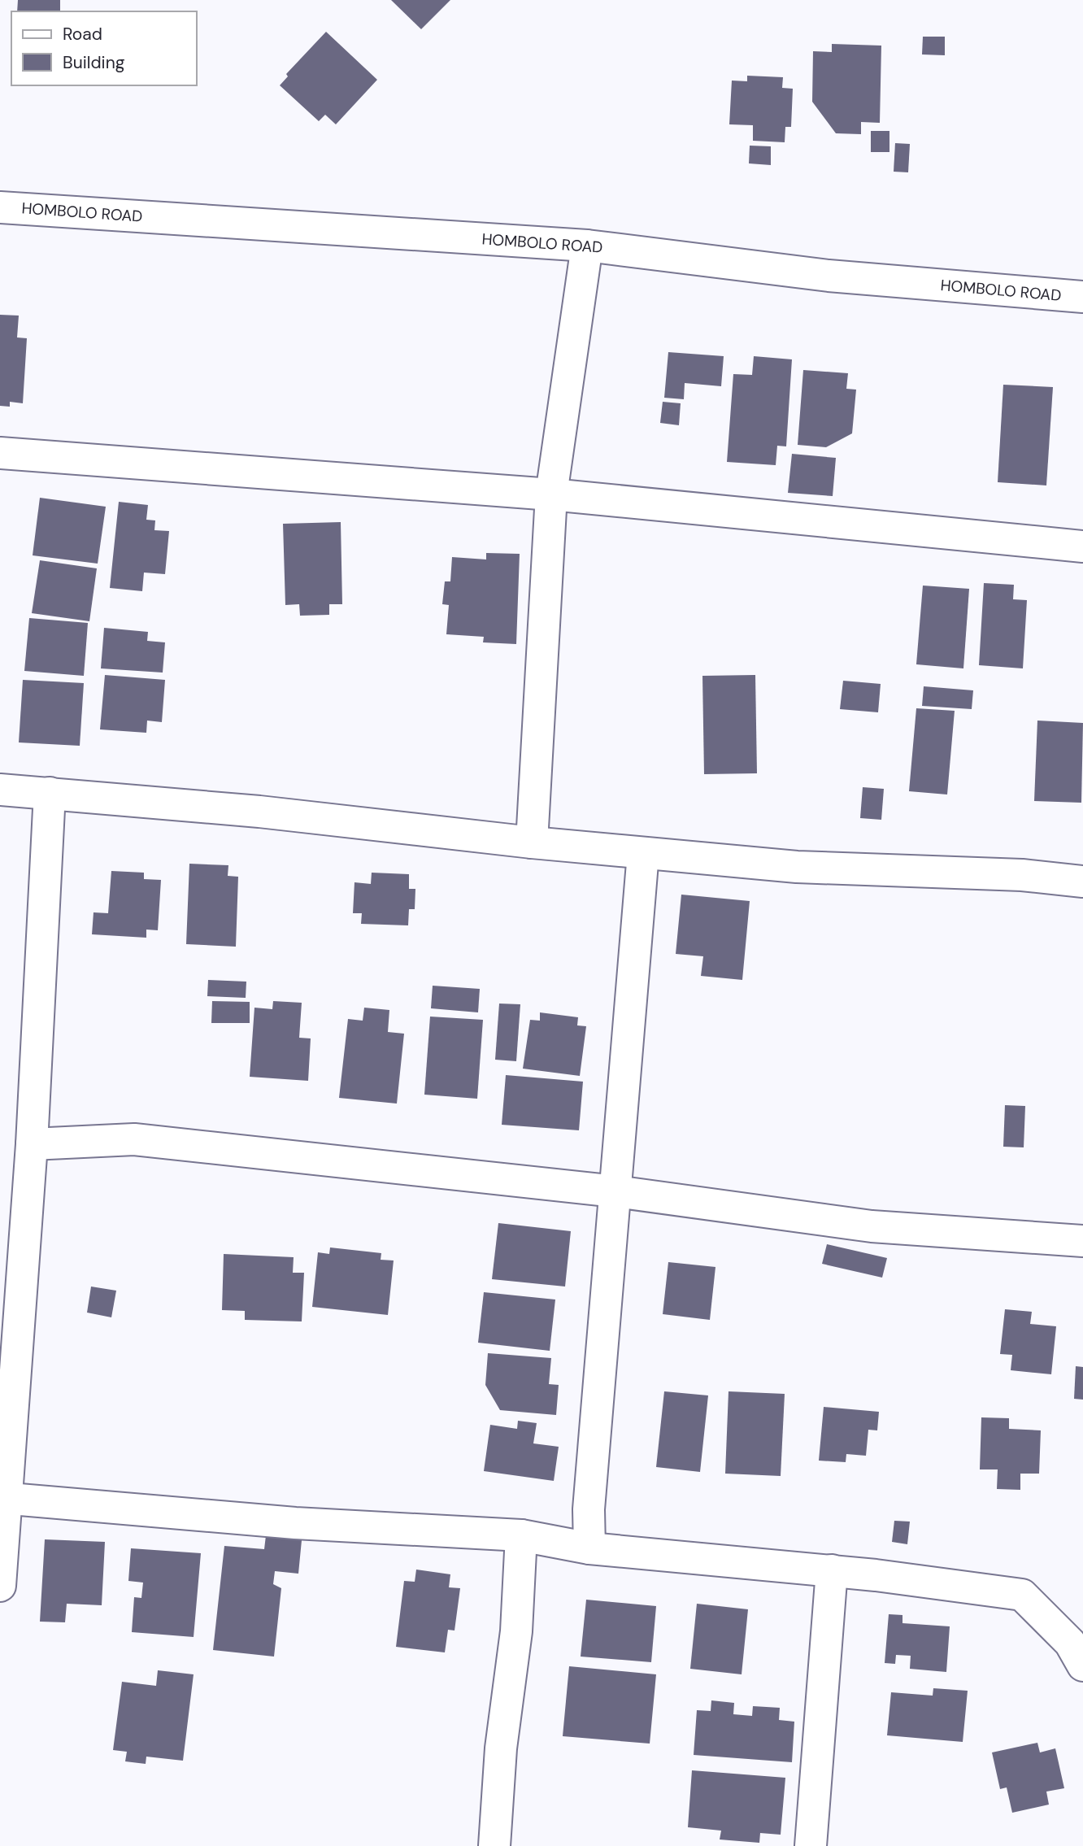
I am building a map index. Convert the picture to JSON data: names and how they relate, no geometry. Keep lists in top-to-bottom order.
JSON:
{
  "streets": {
    "street": ["HOMBOLO ROAD"]
  },
  "legend": ["Road", "Building"]
}
